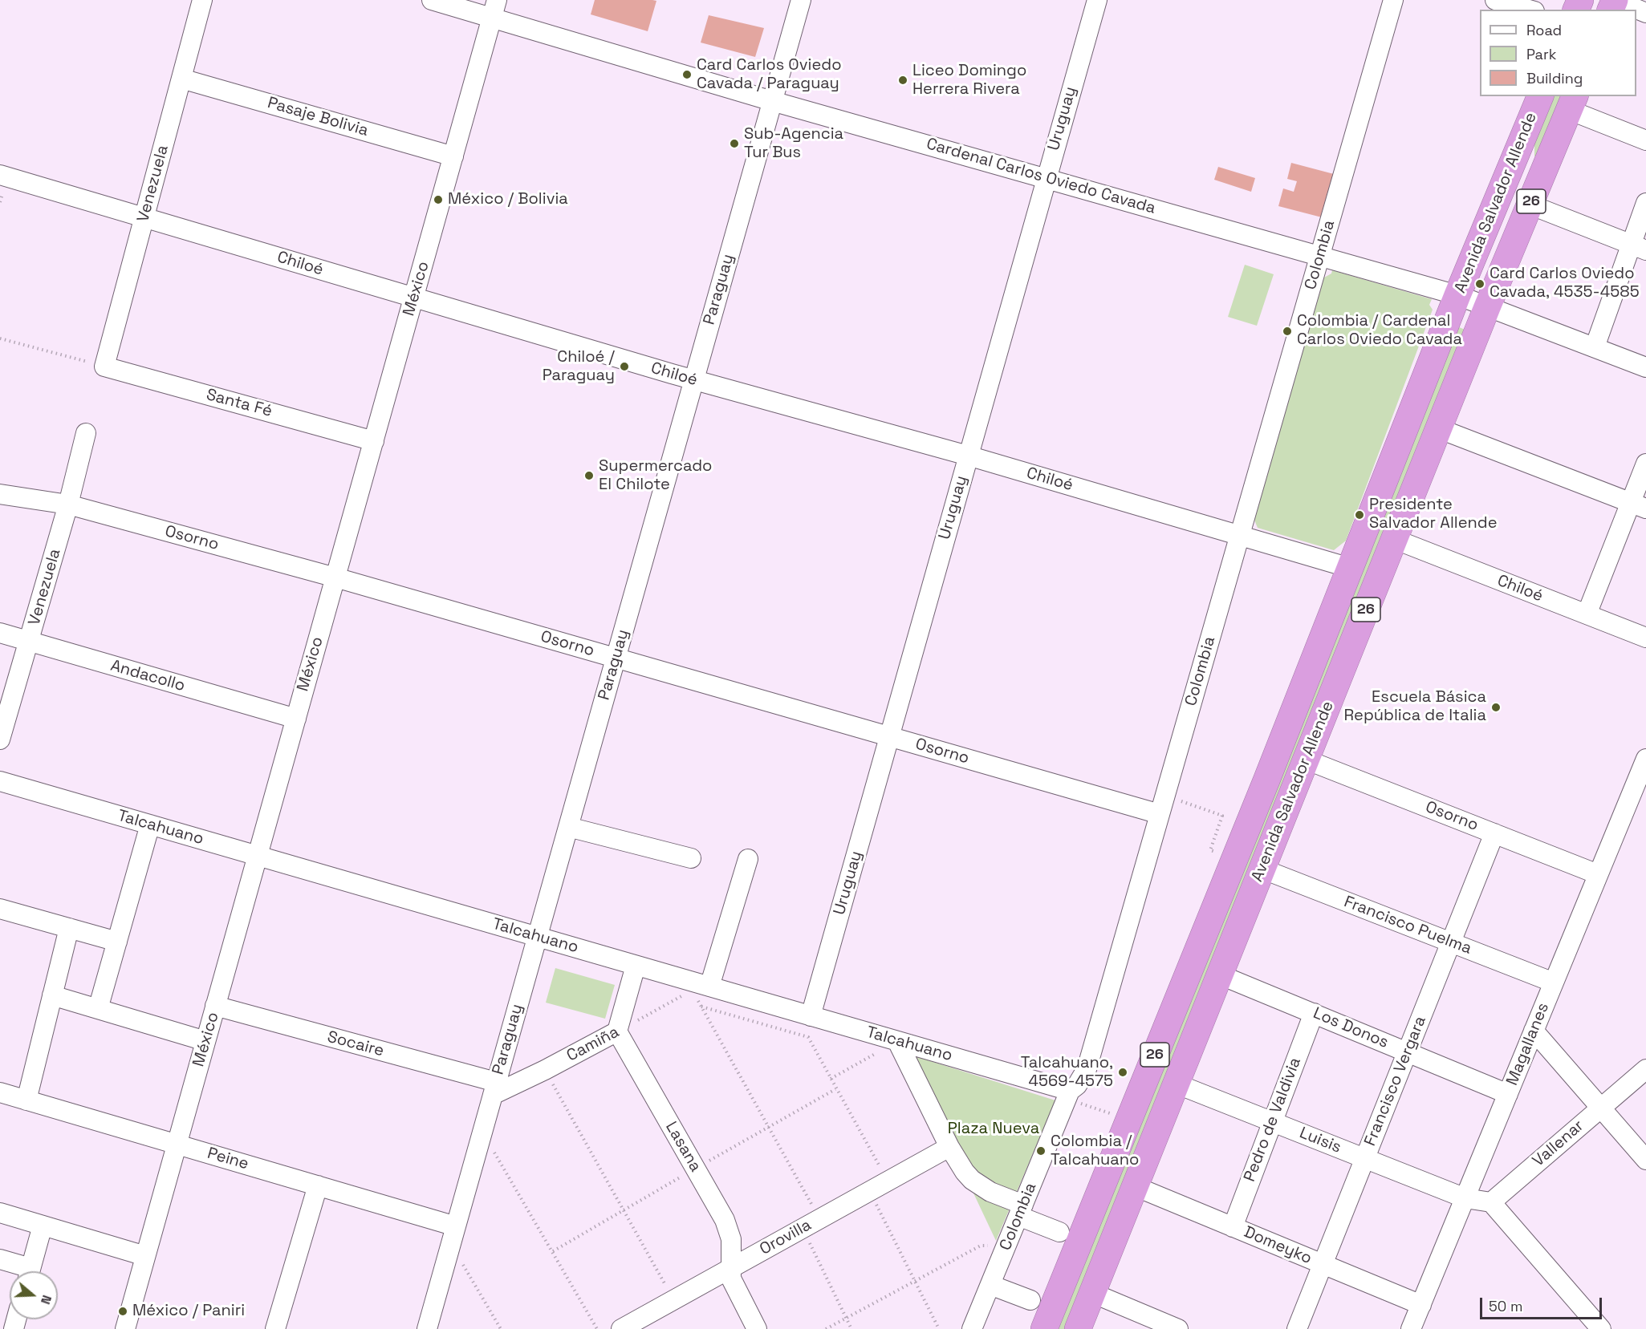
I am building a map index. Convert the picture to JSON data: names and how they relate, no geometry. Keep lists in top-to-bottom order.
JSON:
{
  "streets": {
    "highway": ["26", "Avenida Salvador Allende"],
    "street": [
      "Pasaje Bolivia",
      "Uruguay",
      "Cardenal Carlos Oviedo Cavada",
      "Venezuela",
      "Colombia",
      "Chiloé",
      "México",
      "Paraguay",
      "Santa Fé",
      "Osorno",
      "Andacollo",
      "Talcahuano",
      "Francisco Puelma",
      "Los Donos",
      "Socaire",
      "Camiña",
      "Magallanes",
      "Francisco Vergara",
      "Pedro de Valdivia",
      "Luisis",
      "Vallenar",
      "Lasana",
      "Peine",
      "Orovilla",
      "Domeyko"
    ]
  },
  "crossings": [
    ["Pasaje Bolivia", "Venezuela"],
    ["Pasaje Bolivia", "México"],
    ["Uruguay", "Cardenal Carlos Oviedo Cavada"],
    ["Uruguay", "Chiloé"],
    ["Uruguay", "Osorno"],
    ["Uruguay", "Talcahuano"],
    ["Cardenal Carlos Oviedo Cavada", "Avenida Salvador Allende"],
    ["Cardenal Carlos Oviedo Cavada", "Colombia"],
    ["Cardenal Carlos Oviedo Cavada", "México"],
    ["Cardenal Carlos Oviedo Cavada", "Paraguay"],
    ["Venezuela", "Chiloé"],
    ["Venezuela", "Santa Fé"],
    ["Venezuela", "Osorno"],
    ["Venezuela", "Andacollo"],
    ["Avenida Salvador Allende", "Chiloé"],
    ["Avenida Salvador Allende", "Osorno"],
    ["Avenida Salvador Allende", "Francisco Puelma"],
    ["Avenida Salvador Allende", "Los Donos"],
    ["Avenida Salvador Allende", "Luisis"],
    ["Avenida Salvador Allende", "Domeyko"],
    ["Colombia", "Chiloé"],
    ["Colombia", "Osorno"],
    ["Colombia", "Talcahuano"],
    ["Chiloé", "México"],
    ["Chiloé", "Paraguay"],
    ["México", "Santa Fé"],
    ["México", "Osorno"],
    ["México", "Andacollo"],
    ["México", "Talcahuano"],
    ["México", "Socaire"],
    ["México", "Peine"],
    ["Paraguay", "Osorno"],
    ["Paraguay", "Talcahuano"],
    ["Paraguay", "Socaire"],
    ["Paraguay", "Camiña"],
    ["Paraguay", "Peine"],
    ["Osorno", "Magallanes"],
    ["Osorno", "Francisco Vergara"],
    ["Talcahuano", "Camiña"],
    ["Francisco Puelma", "Magallanes"],
    ["Francisco Puelma", "Francisco Vergara"],
    ["Los Donos", "Magallanes"],
    ["Los Donos", "Francisco Vergara"],
    ["Los Donos", "Pedro de Valdivia"],
    ["Socaire", "Camiña"],
    ["Camiña", "Lasana"],
    ["Magallanes", "Luisis"],
    ["Magallanes", "Domeyko"],
    ["Francisco Vergara", "Luisis"],
    ["Francisco Vergara", "Domeyko"],
    ["Pedro de Valdivia", "Luisis"],
    ["Pedro de Valdivia", "Domeyko"],
    ["Lasana", "Orovilla"]
  ],
  "parks": ["Plaza Nueva"],
  "places": [
    "Card Carlos Oviedo Cavada / Paraguay",
    "Liceo Domingo Herrera Rivera",
    "Sub-Agencia Tur Bus",
    "México / Bolivia",
    "Card Carlos Oviedo Cavada, 4535-4585",
    "Colombia / Cardenal Carlos Oviedo Cavada",
    "Chiloé / Paraguay",
    "Supermercado El Chilote",
    "Presidente Salvador Allende",
    "Escuela Básica República de Italia",
    "Talcahuano, 4569-4575",
    "Colombia / Talcahuano",
    "México / Paniri"
  ],
  "legend": ["Road", "Park", "Building"],
  "scale_bar": "50 m",
  "north": "right"
}
